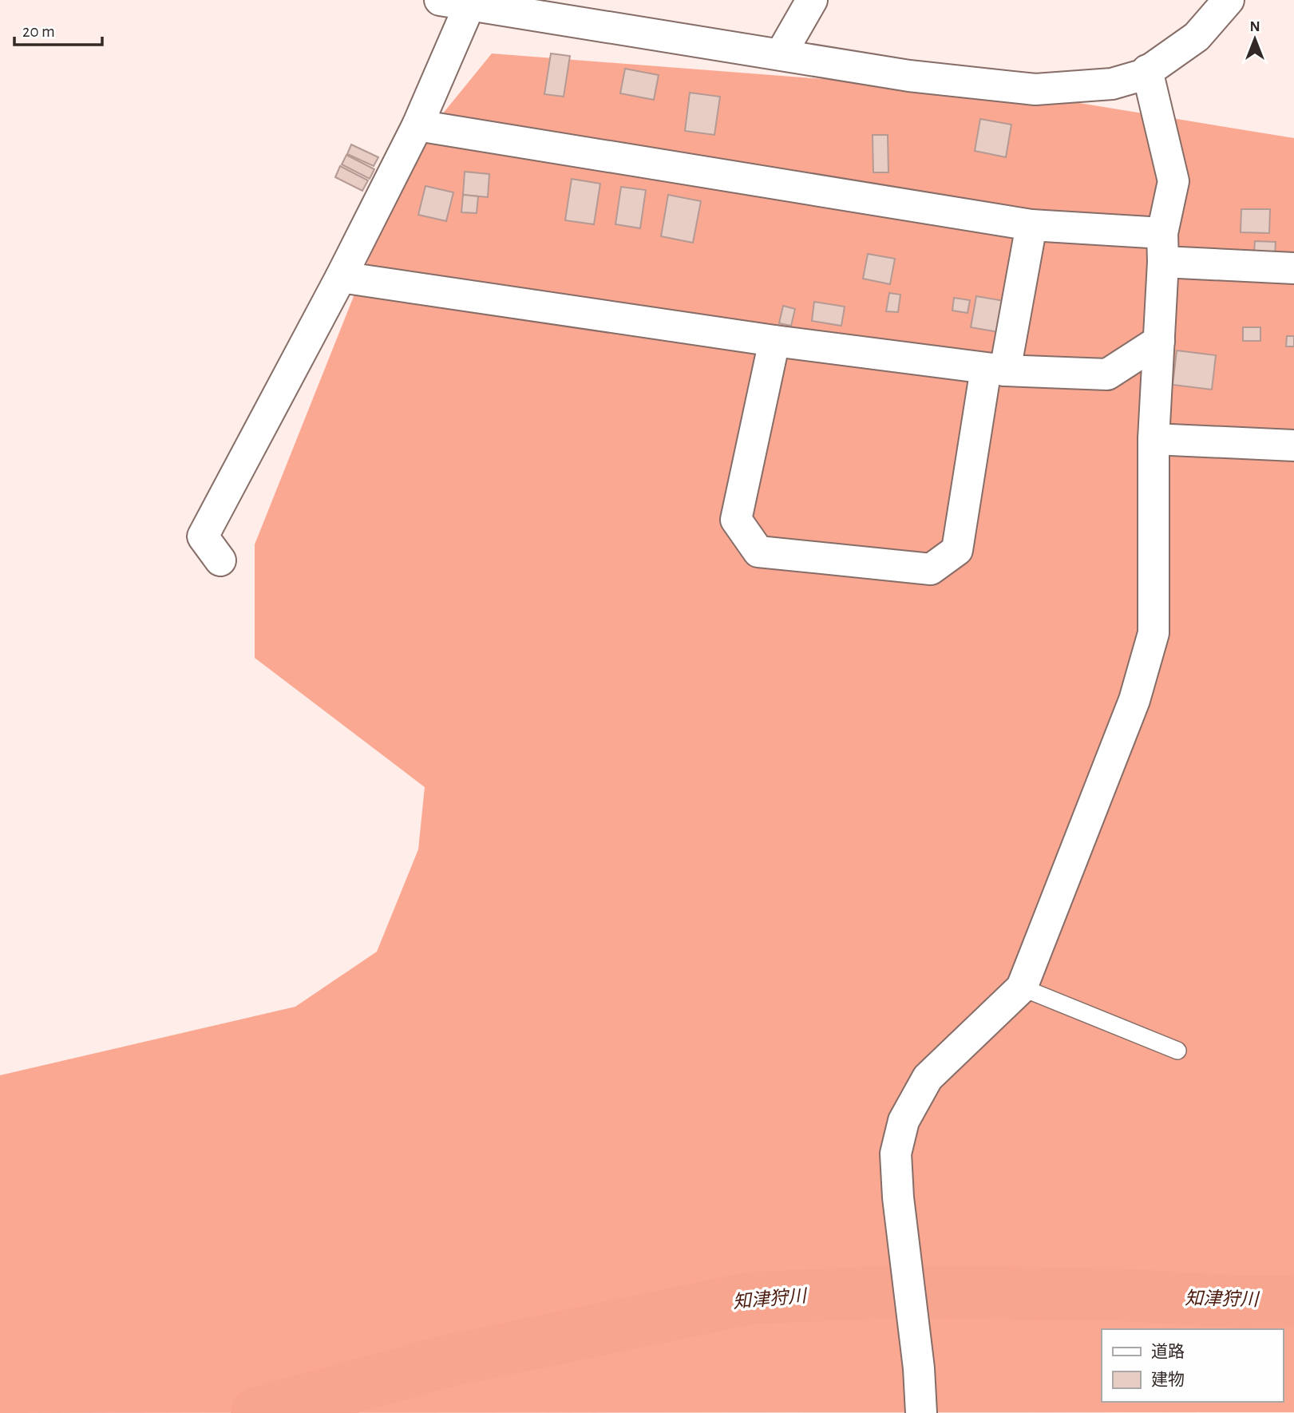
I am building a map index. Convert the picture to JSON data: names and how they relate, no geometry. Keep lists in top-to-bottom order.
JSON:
{
  "water": ["知津狩川"],
  "legend": ["道路", "建物"],
  "scale_bar": "20 m",
  "north": "top"
}
